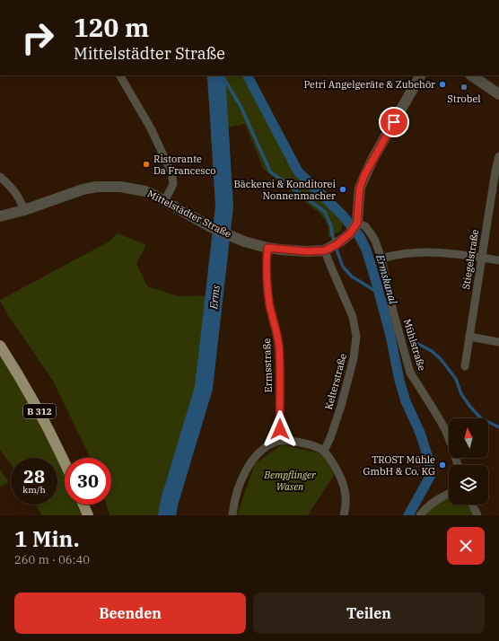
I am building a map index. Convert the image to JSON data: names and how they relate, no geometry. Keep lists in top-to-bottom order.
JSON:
{
  "streets": {
    "highway": ["B 312"],
    "street": [
      "Mittelstädter Straße",
      "Stiegelstraße",
      "Mühlstraße",
      "Ermsstraße",
      "Kelterstraße"
    ]
  },
  "crossings": [
    ["Mittelstädter Straße", "Ermsstraße"],
    ["Mittelstädter Straße", "Kelterstraße"]
  ],
  "water": ["Ermskanal", "Erms"],
  "parks": ["Bempflinger Wasen"],
  "places": [
    "Petri Angelgeräte & Zubehör",
    "Strobel",
    "Ristorante Da Francesco",
    "Bäckerei & Konditorei Nonnenmacher",
    "TROST Mühle GmbH & Co. KG"
  ],
  "north": "top",
  "page": {
    "turn": ["120 m", "Mittelstädter Straße"],
    "speed": "28 km/h",
    "limit": "30",
    "heading": ["1 Min.", "260 m · 06:40"],
    "buttons": ["Beenden", "Teilen"]
  }
}
